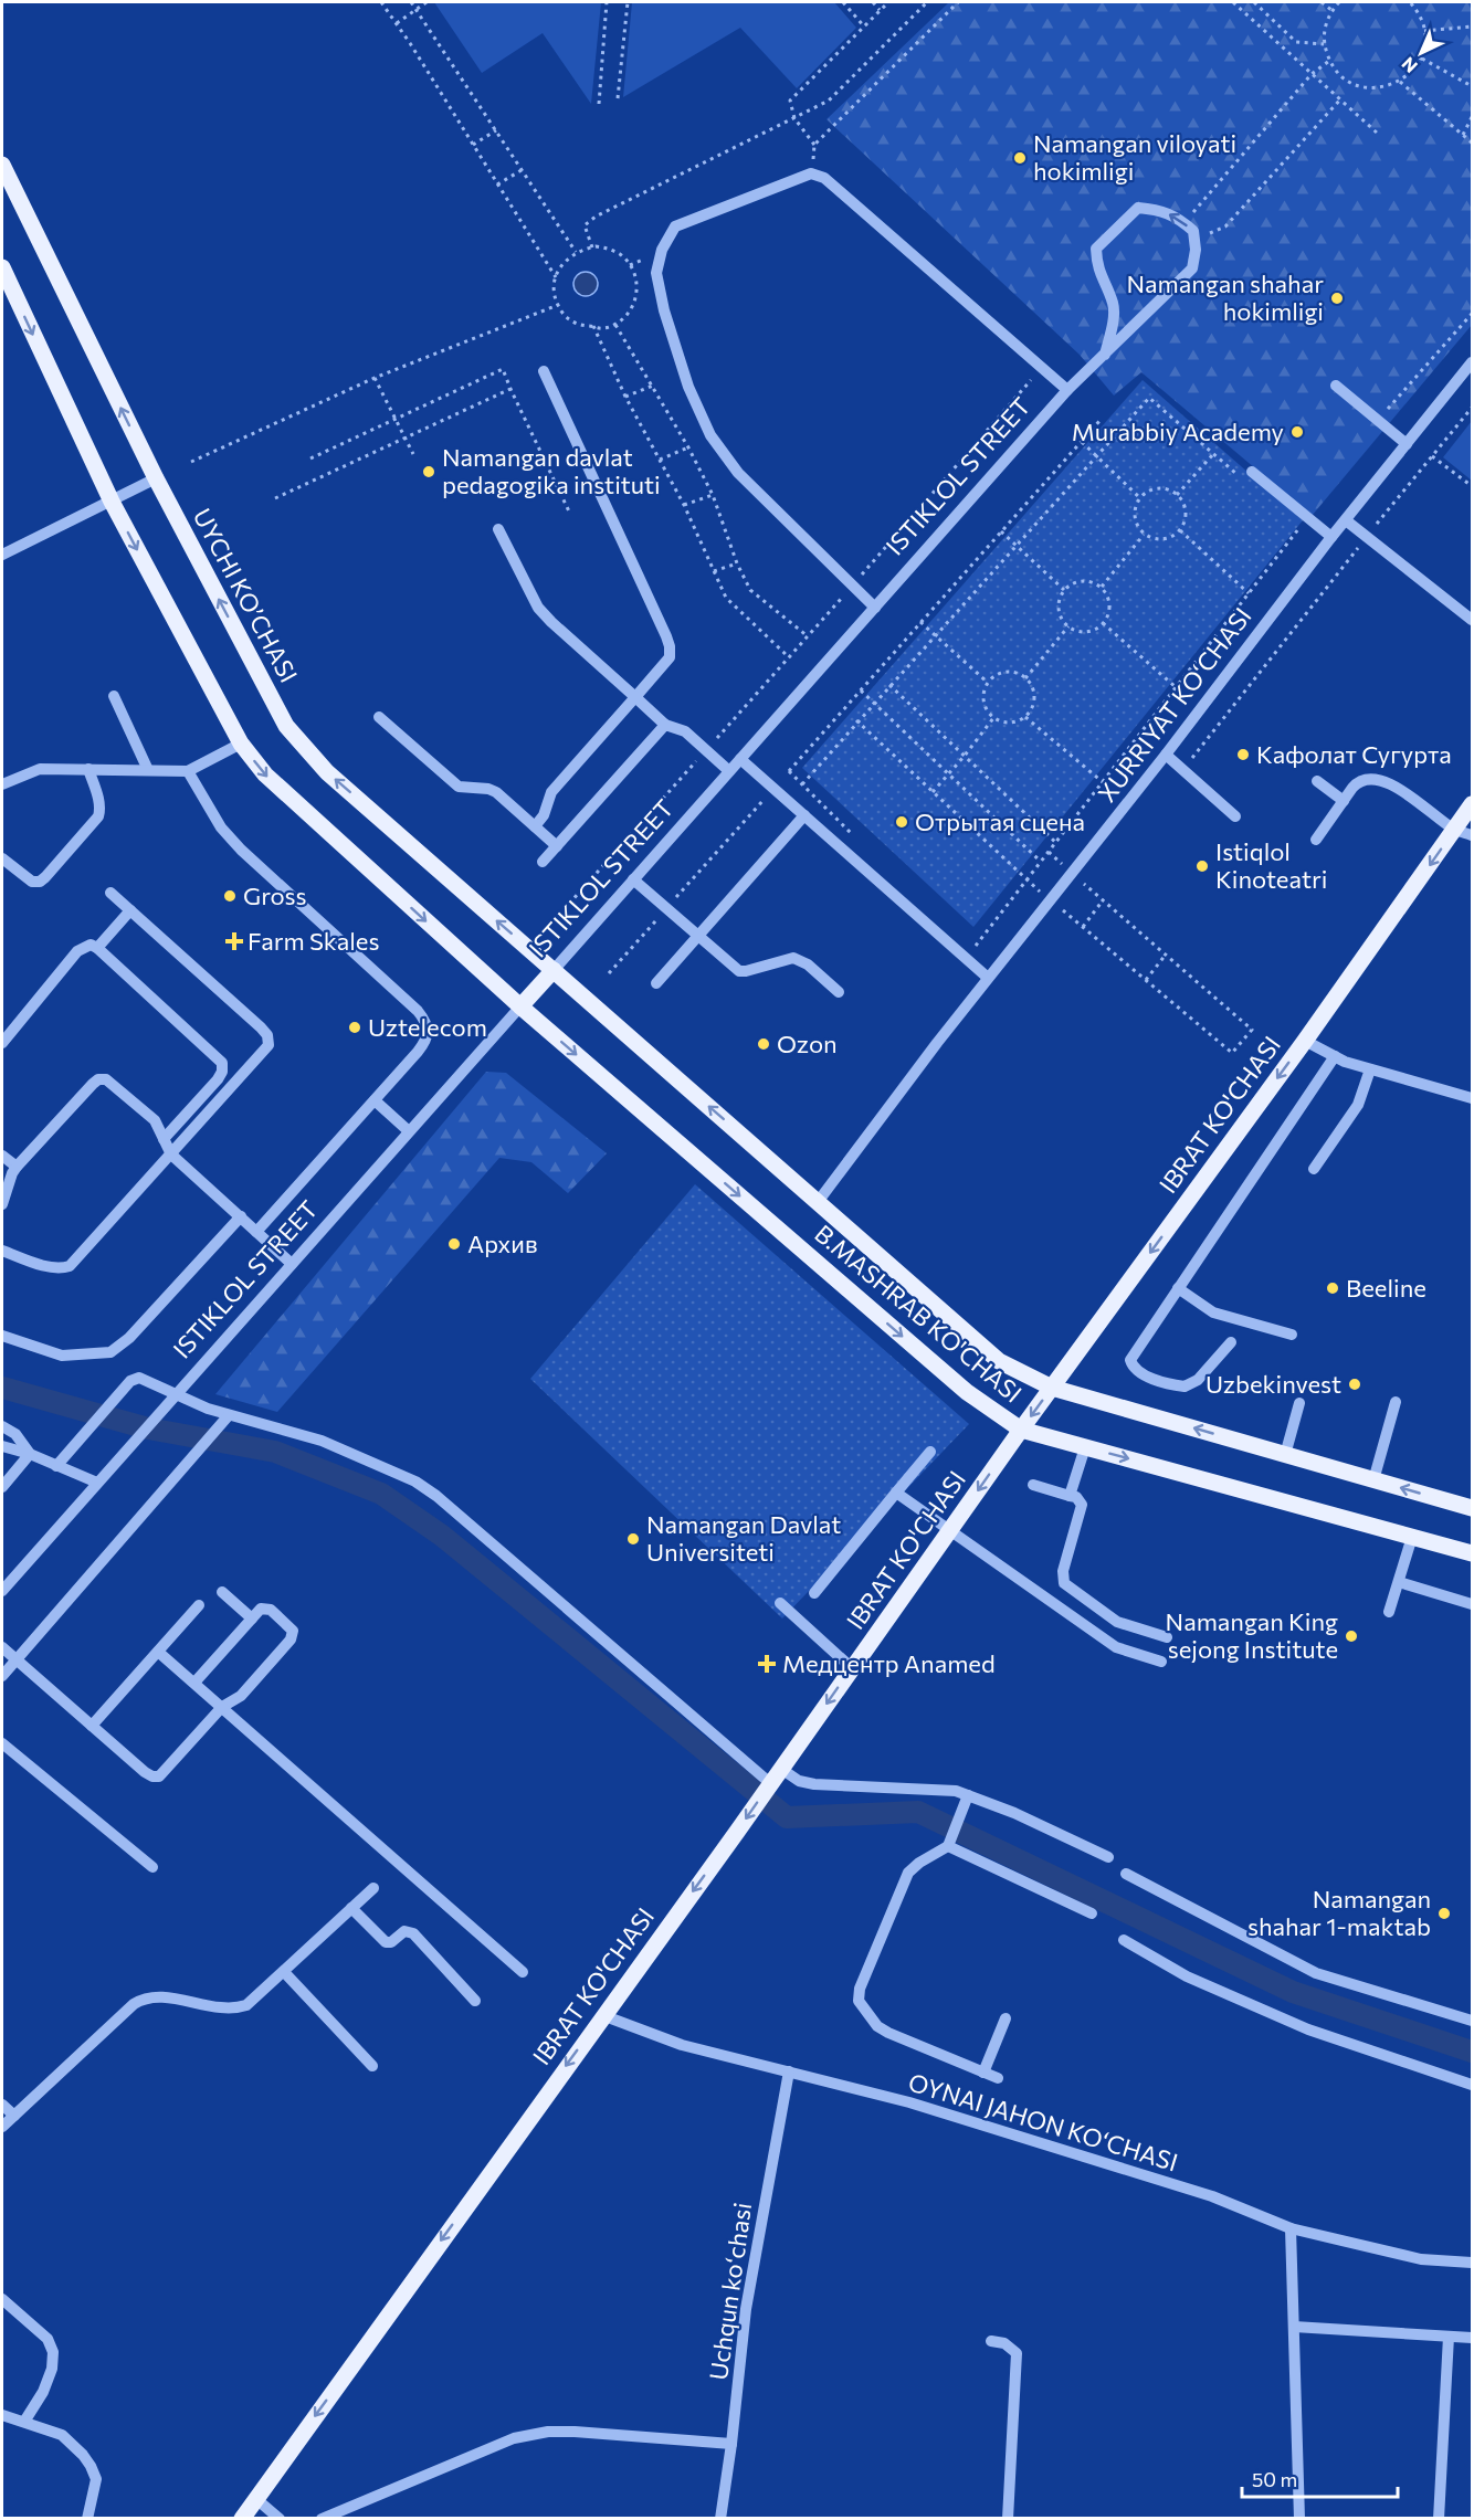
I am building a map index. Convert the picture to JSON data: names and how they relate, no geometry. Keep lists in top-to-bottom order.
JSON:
{
  "streets": {
    "main road": [
      "ISTIKLOL STREET",
      "UYCHI KO’CHASI",
      "IBRAT KO'CHASI",
      "B.MASHRAB KO'CHASI"
    ],
    "street": ["XURRIYAT KO‘CHASI", "OYNAI JAHON KO‘CHASI", "Uchqun koʻchasi"]
  },
  "crossings": [
    ["ISTIKLOL STREET", "UYCHI KO’CHASI"],
    ["ISTIKLOL STREET", "B.MASHRAB KO'CHASI"],
    ["UYCHI KO’CHASI", "B.MASHRAB KO'CHASI"],
    ["XURRIYAT KO‘CHASI", "B.MASHRAB KO'CHASI"],
    ["IBRAT KO'CHASI", "B.MASHRAB KO'CHASI"],
    ["IBRAT KO'CHASI", "OYNAI JAHON KO‘CHASI"],
    ["OYNAI JAHON KO‘CHASI", "Uchqun koʻchasi"]
  ],
  "one_way": ["IBRAT KO'CHASI"],
  "places": {
    "other": [
      "Namangan viloyati hokimligi",
      "Namangan shahar hokimligi",
      "Murabbiy Academy",
      "Namangan davlat pedagogika instituti",
      "Кафолат Сугурта",
      "Отрытая сцена",
      "Istiqlol Kinoteatri",
      "Gross",
      "Uztelecom",
      "Ozon",
      "Архив",
      "Beeline",
      "Uzbekinvest",
      "Namangan Davlat Universiteti",
      "Namangan King sejong Institute",
      "Namangan shahar 1-maktab"
    ],
    "health": ["Farm Skales", "Медцентр Anamed"]
  },
  "scale_bar": "50 m",
  "north": "bottom left"
}
